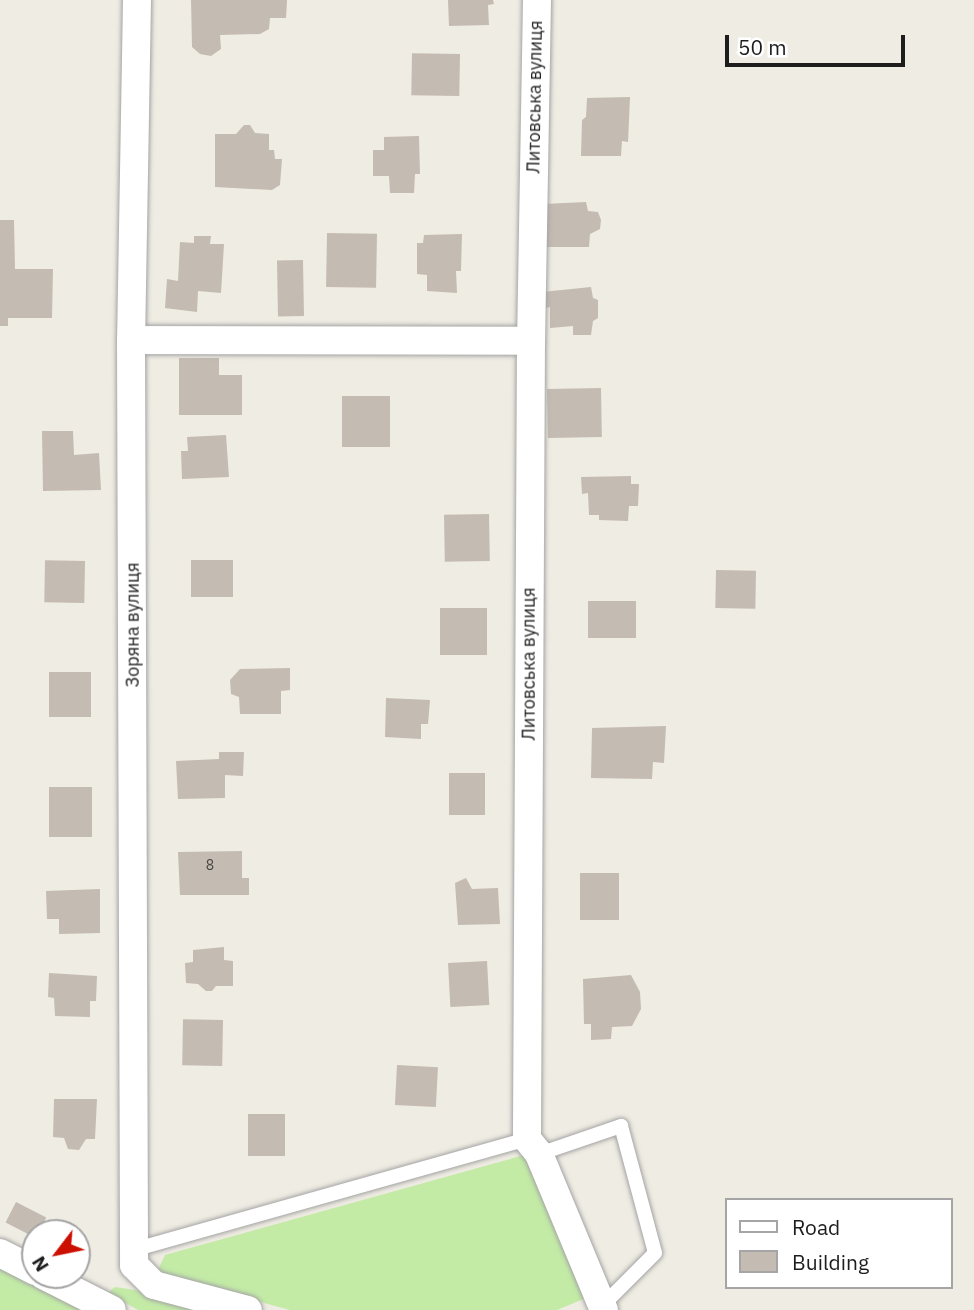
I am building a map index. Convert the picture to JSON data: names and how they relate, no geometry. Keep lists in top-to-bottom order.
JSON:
{
  "streets": {
    "street": ["Литовська вулиця", "Зоряна вулиця"]
  },
  "house_numbers": ["8"],
  "legend": ["Road", "Building"],
  "scale_bar": "50 m",
  "north": "bottom left"
}
